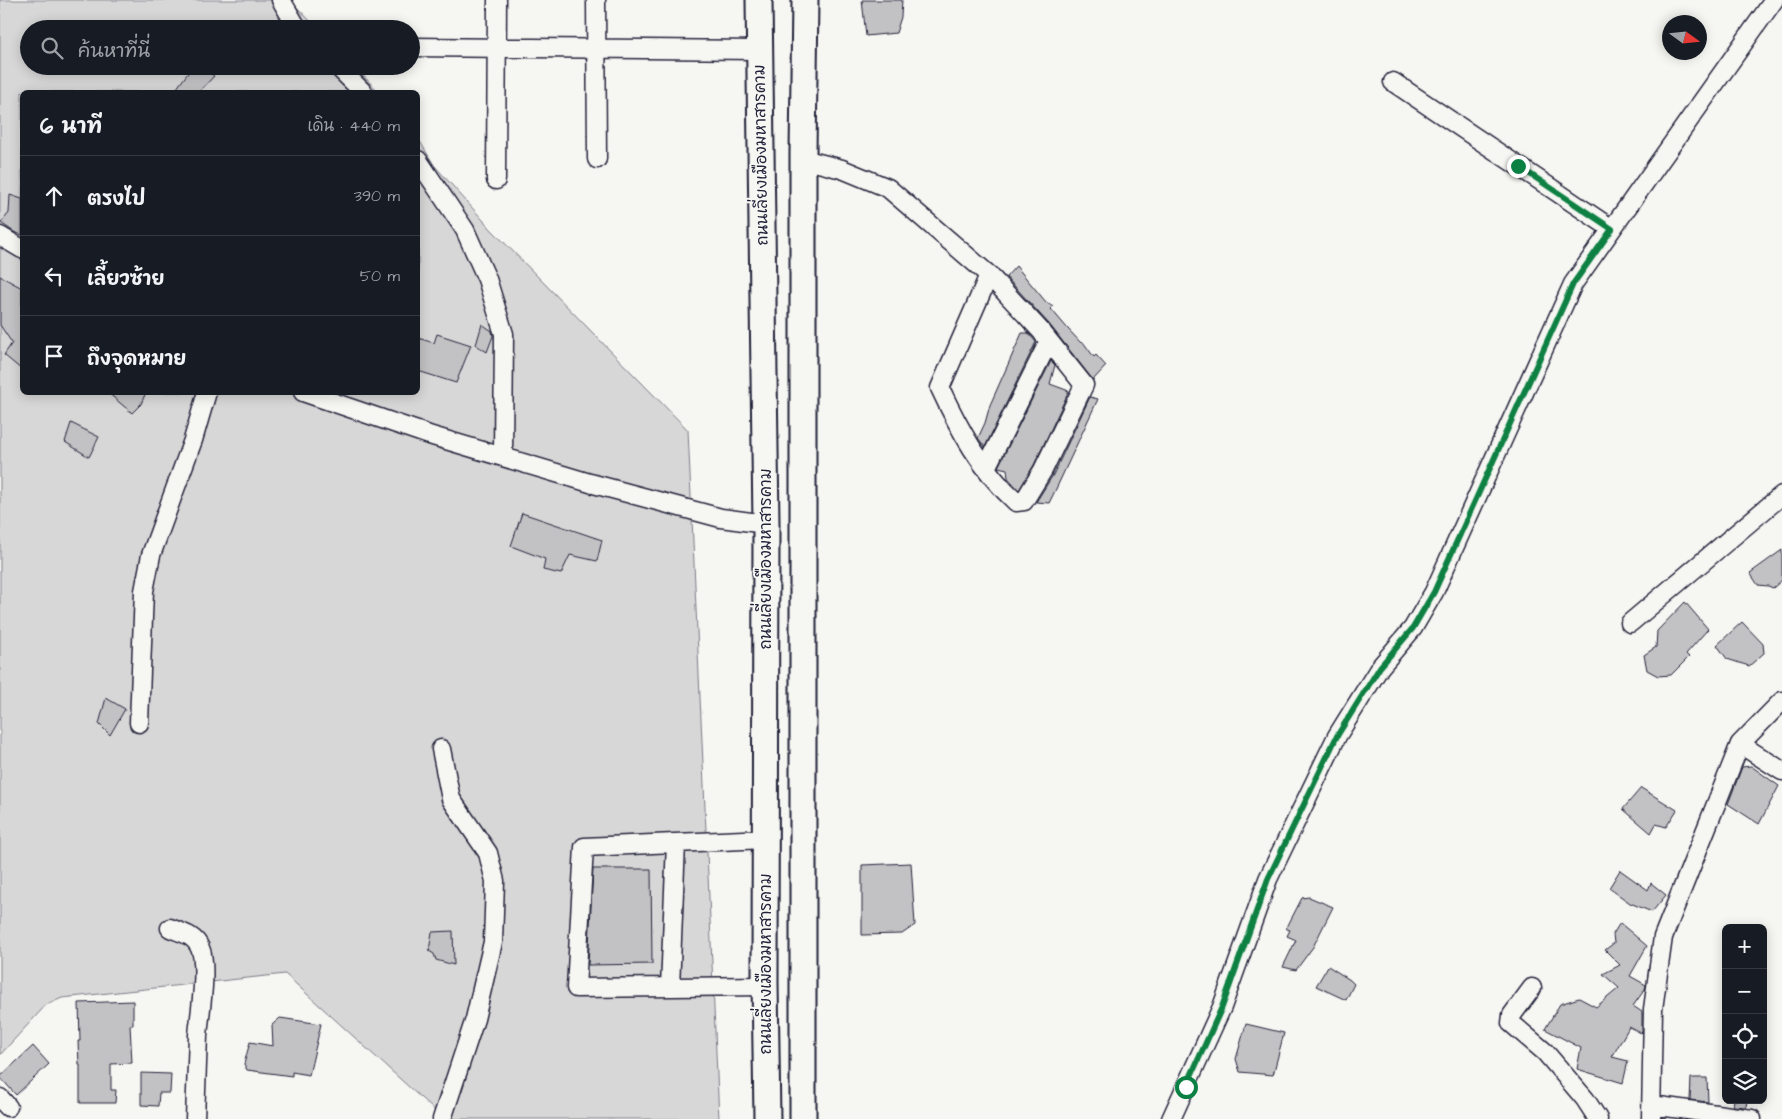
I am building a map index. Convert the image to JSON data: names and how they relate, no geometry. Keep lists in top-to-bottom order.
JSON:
{
  "streets": {
    "highway": ["ถนนเลี่ยงเมืองมหาสารคาม"]
  },
  "north": "right",
  "page": {
    "search": "ค้นหาที่นี่",
    "heading": ["6 นาที", "เดิน · 440 m"],
    "list": [
      ["ตรงไป", "390 m"],
      ["เลี้ยวซ้าย", "50 m"],
      "ถึงจุดหมาย"
    ],
    "map_buttons": ["+", "−"]
  }
}
